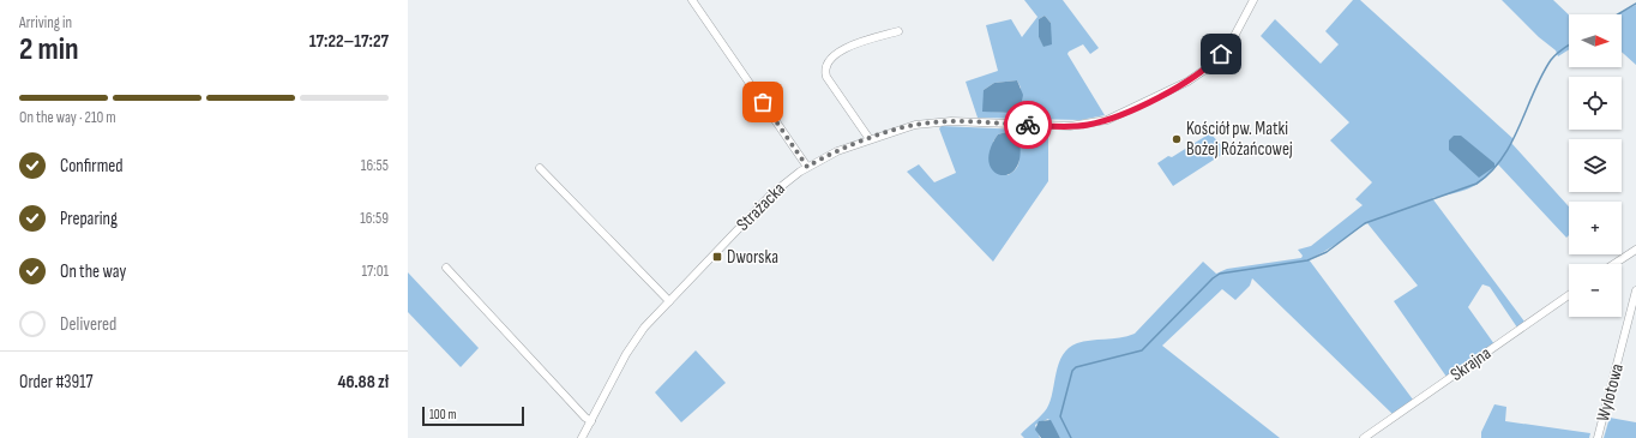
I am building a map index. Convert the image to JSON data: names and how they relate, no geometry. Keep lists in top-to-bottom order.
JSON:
{
  "streets": {
    "street": ["Strażacka", "Skrajna", "Wylotowa"]
  },
  "places": {
    "other": ["Kościół pw. Matki Bożej Różańcowej"],
    "transit": ["Dworska"]
  },
  "scale_bar": "100 m",
  "north": "right",
  "page": {
    "heading": ["2 min", "Arriving in", "17:22–17:27"],
    "panel": ["Order #3917", "46.88 zł"],
    "map_buttons": ["+", "−"],
    "bar": "On the way · 210 m",
    "list": [
      ["Confirmed", "16:55"],
      ["Preparing", "16:59"],
      ["On the way", "17:01"],
      "Delivered"
    ],
    "scale": "100 m"
  }
}
